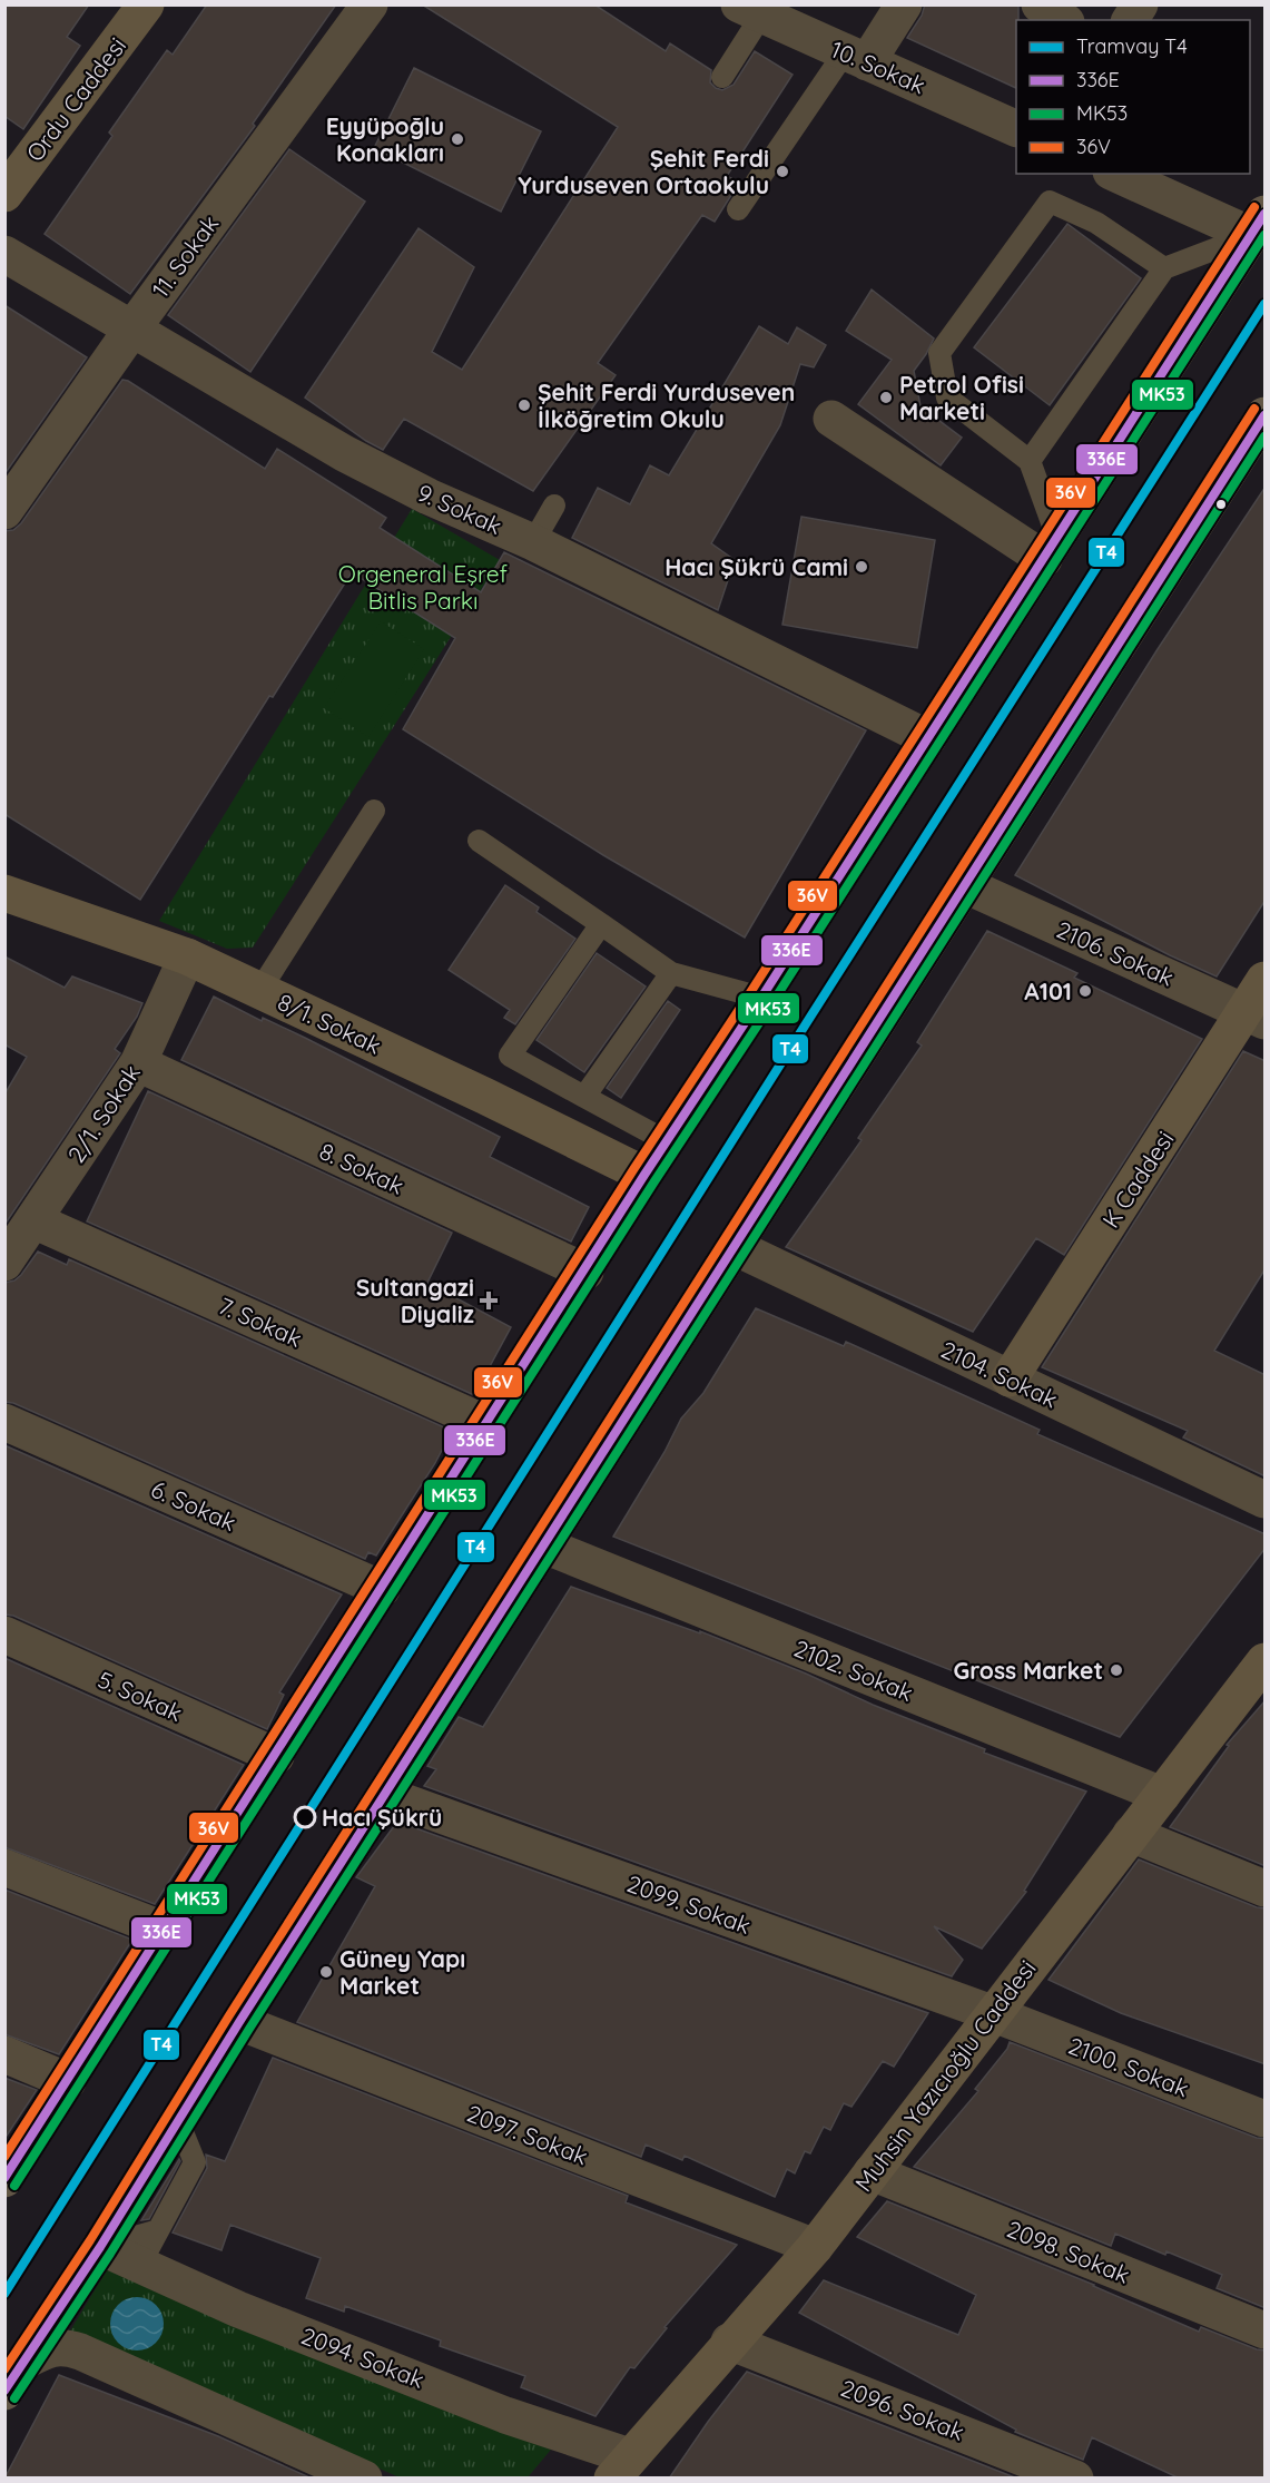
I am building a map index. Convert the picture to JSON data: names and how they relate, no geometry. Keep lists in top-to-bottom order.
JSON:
{
  "streets": {
    "main road": [
      "Ordu Caddesi",
      "8/1. Sokak",
      "K Caddesi",
      "Muhsin Yazıcıoğlu Caddesi"
    ],
    "street": [
      "10. Sokak",
      "11. Sokak",
      "9. Sokak",
      "2106. Sokak",
      "2/1. Sokak",
      "8. Sokak",
      "7. Sokak",
      "2104. Sokak",
      "6. Sokak",
      "2102. Sokak",
      "5. Sokak",
      "2099. Sokak",
      "2100. Sokak",
      "2097. Sokak",
      "2098. Sokak",
      "2094. Sokak",
      "2096. Sokak"
    ]
  },
  "crossings": [
    ["11. Sokak", "9. Sokak"],
    ["2106. Sokak", "K Caddesi"],
    ["8/1. Sokak", "2/1. Sokak"],
    ["2/1. Sokak", "8. Sokak"],
    ["2/1. Sokak", "7. Sokak"],
    ["K Caddesi", "2104. Sokak"],
    ["2102. Sokak", "Muhsin Yazıcıoğlu Caddesi"],
    ["2099. Sokak", "2100. Sokak"],
    ["2099. Sokak", "Muhsin Yazıcıoğlu Caddesi"],
    ["2100. Sokak", "Muhsin Yazıcıoğlu Caddesi"],
    ["Muhsin Yazıcıoğlu Caddesi", "2097. Sokak"],
    ["Muhsin Yazıcıoğlu Caddesi", "2098. Sokak"],
    ["Muhsin Yazıcıoğlu Caddesi", "2094. Sokak"],
    ["Muhsin Yazıcıoğlu Caddesi", "2096. Sokak"]
  ],
  "parks": ["Orgeneral Eşref Bitlis Parkı"],
  "places": {
    "other": [
      "Eyyüpoğlu Konakları",
      "Şehit Ferdi Yurduseven Ortaokulu",
      "Petrol Ofisi Marketi",
      "Şehit Ferdi Yurduseven İlköğretim Okulu",
      "Hacı Şükrü Cami",
      "A101",
      "Gross Market",
      "Hacı Şükrü",
      "Güney Yapı Market"
    ],
    "health": ["Sultangazi Diyaliz"]
  },
  "lines": [
    "transit line 36V",
    "transit line 336E",
    "transit line MK53",
    "tram line T4"
  ],
  "legend": [
    "Tramvay T4",
    "336E",
    "MK53",
    "36V"
  ]
}
